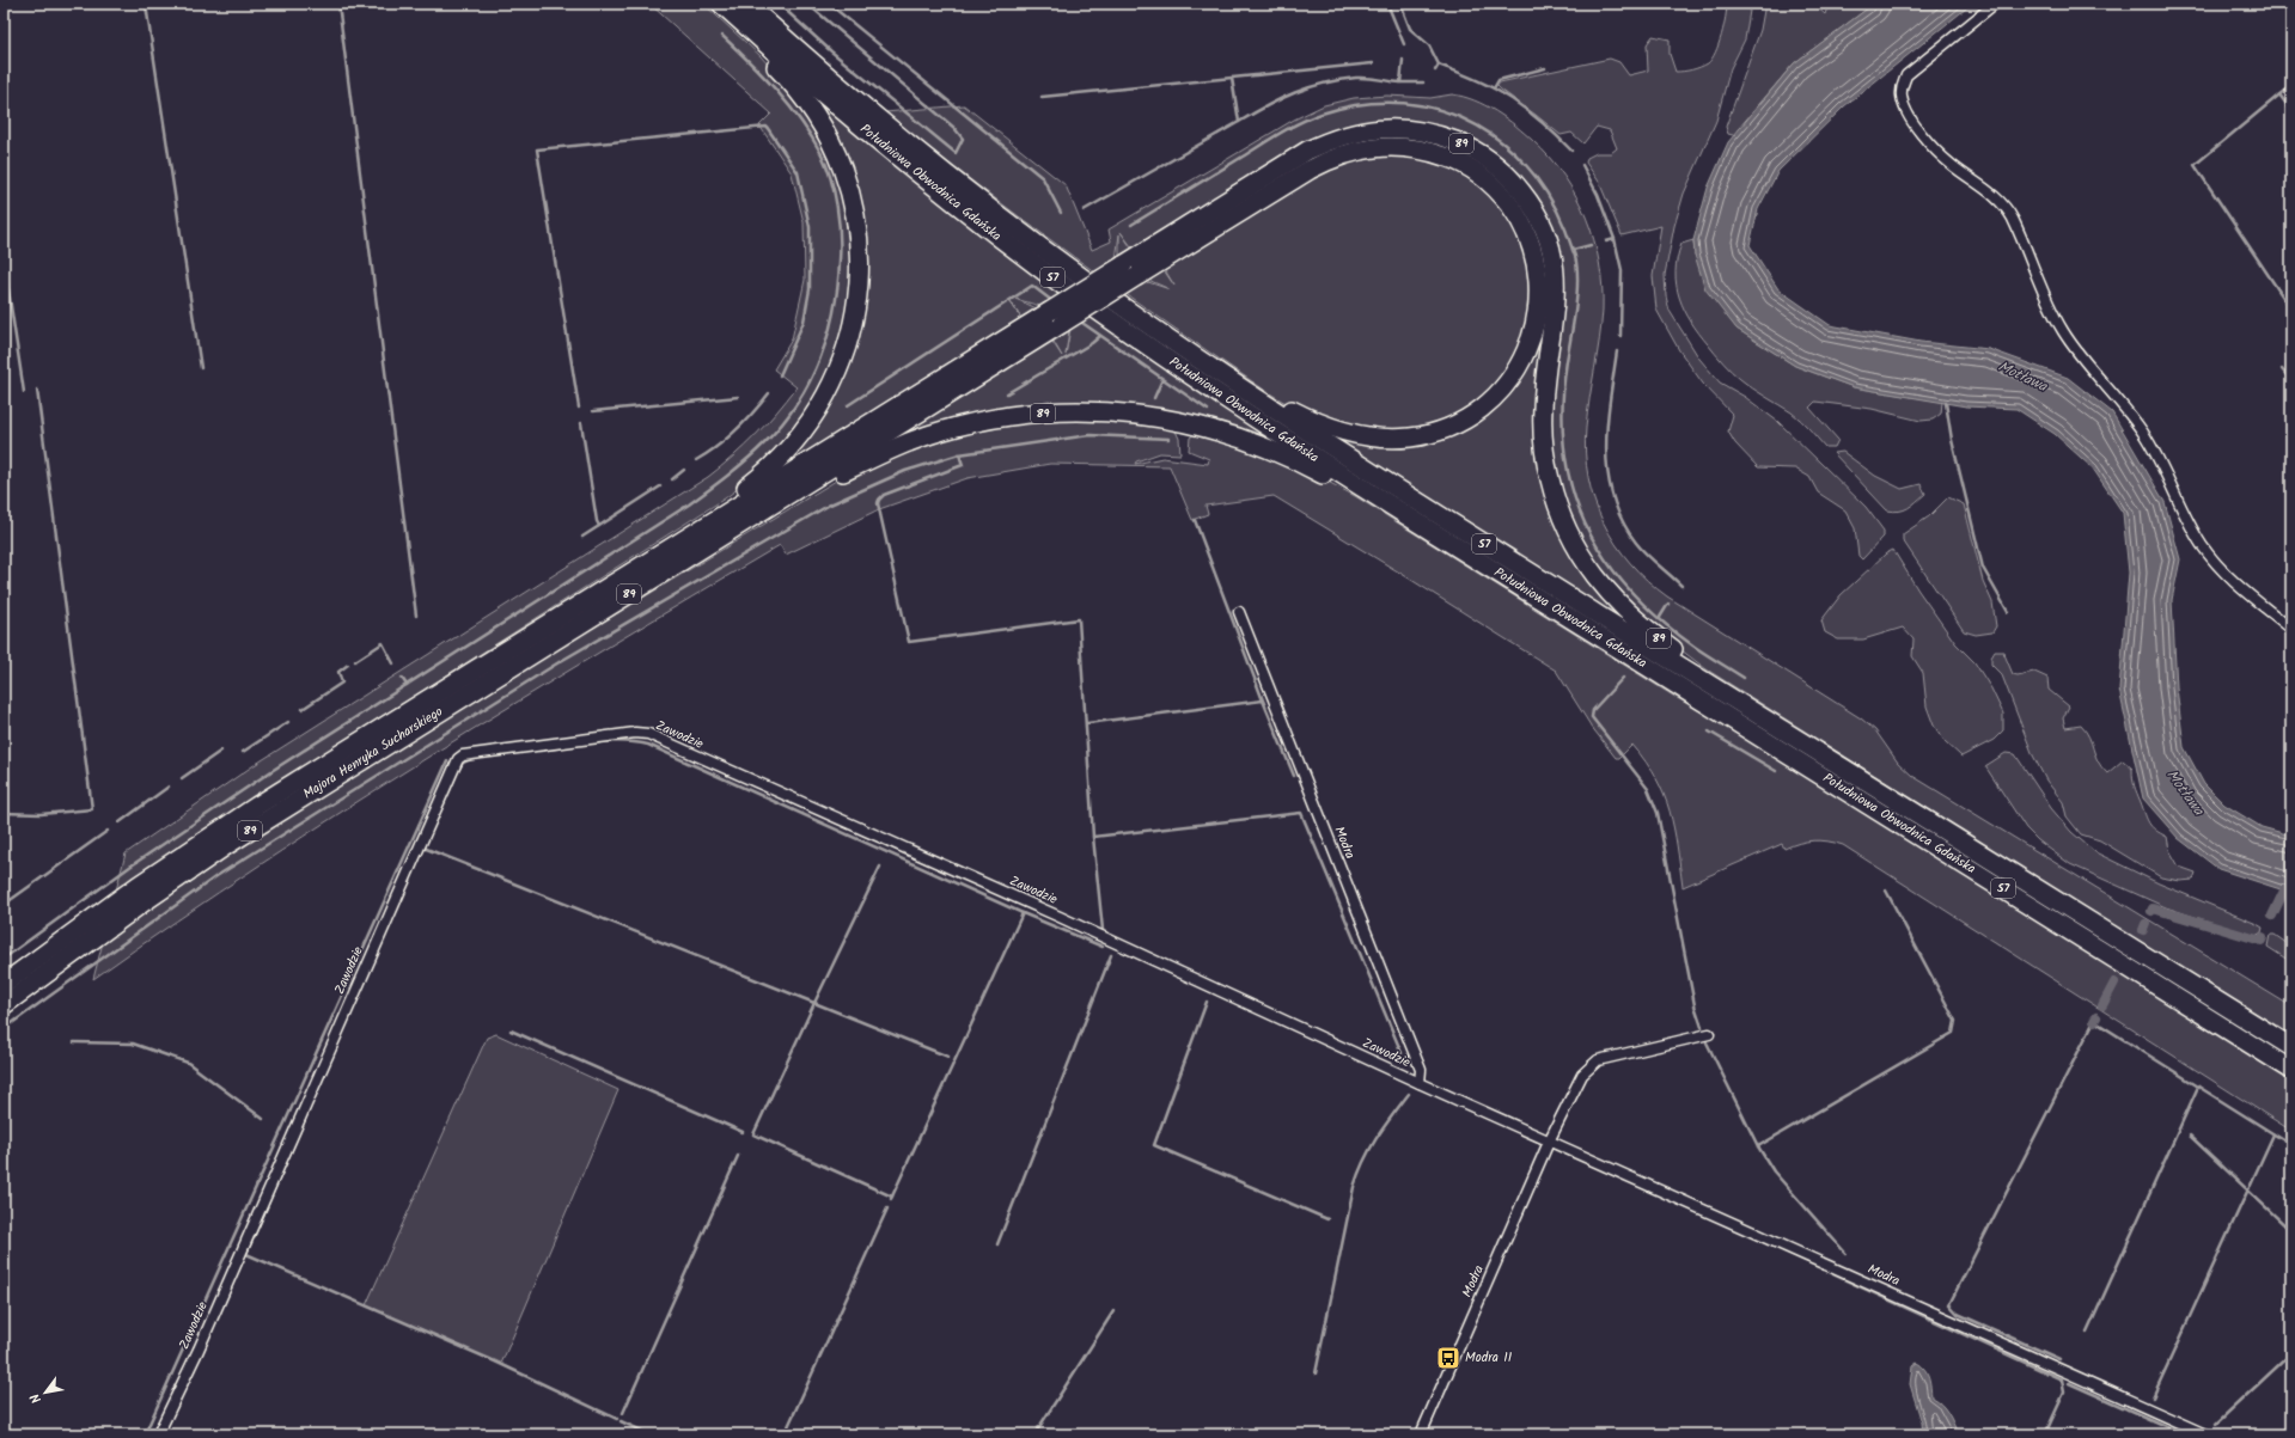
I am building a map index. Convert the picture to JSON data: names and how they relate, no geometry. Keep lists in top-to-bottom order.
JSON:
{
  "streets": {
    "highway": [
      "89",
      "Południowa Obwodnica Gdańska",
      "S7",
      "Majora Henryka Sucharskiego"
    ],
    "street": ["Zawodzie", "Modra"]
  },
  "crossings": [
    ["89", "Południowa Obwodnica Gdańska"],
    ["89", "Majora Henryka Sucharskiego"],
    ["Zawodzie", "Modra"]
  ],
  "water": ["Motława"],
  "places": {
    "bus stop": ["Modra II"]
  },
  "north": "bottom left"
}
